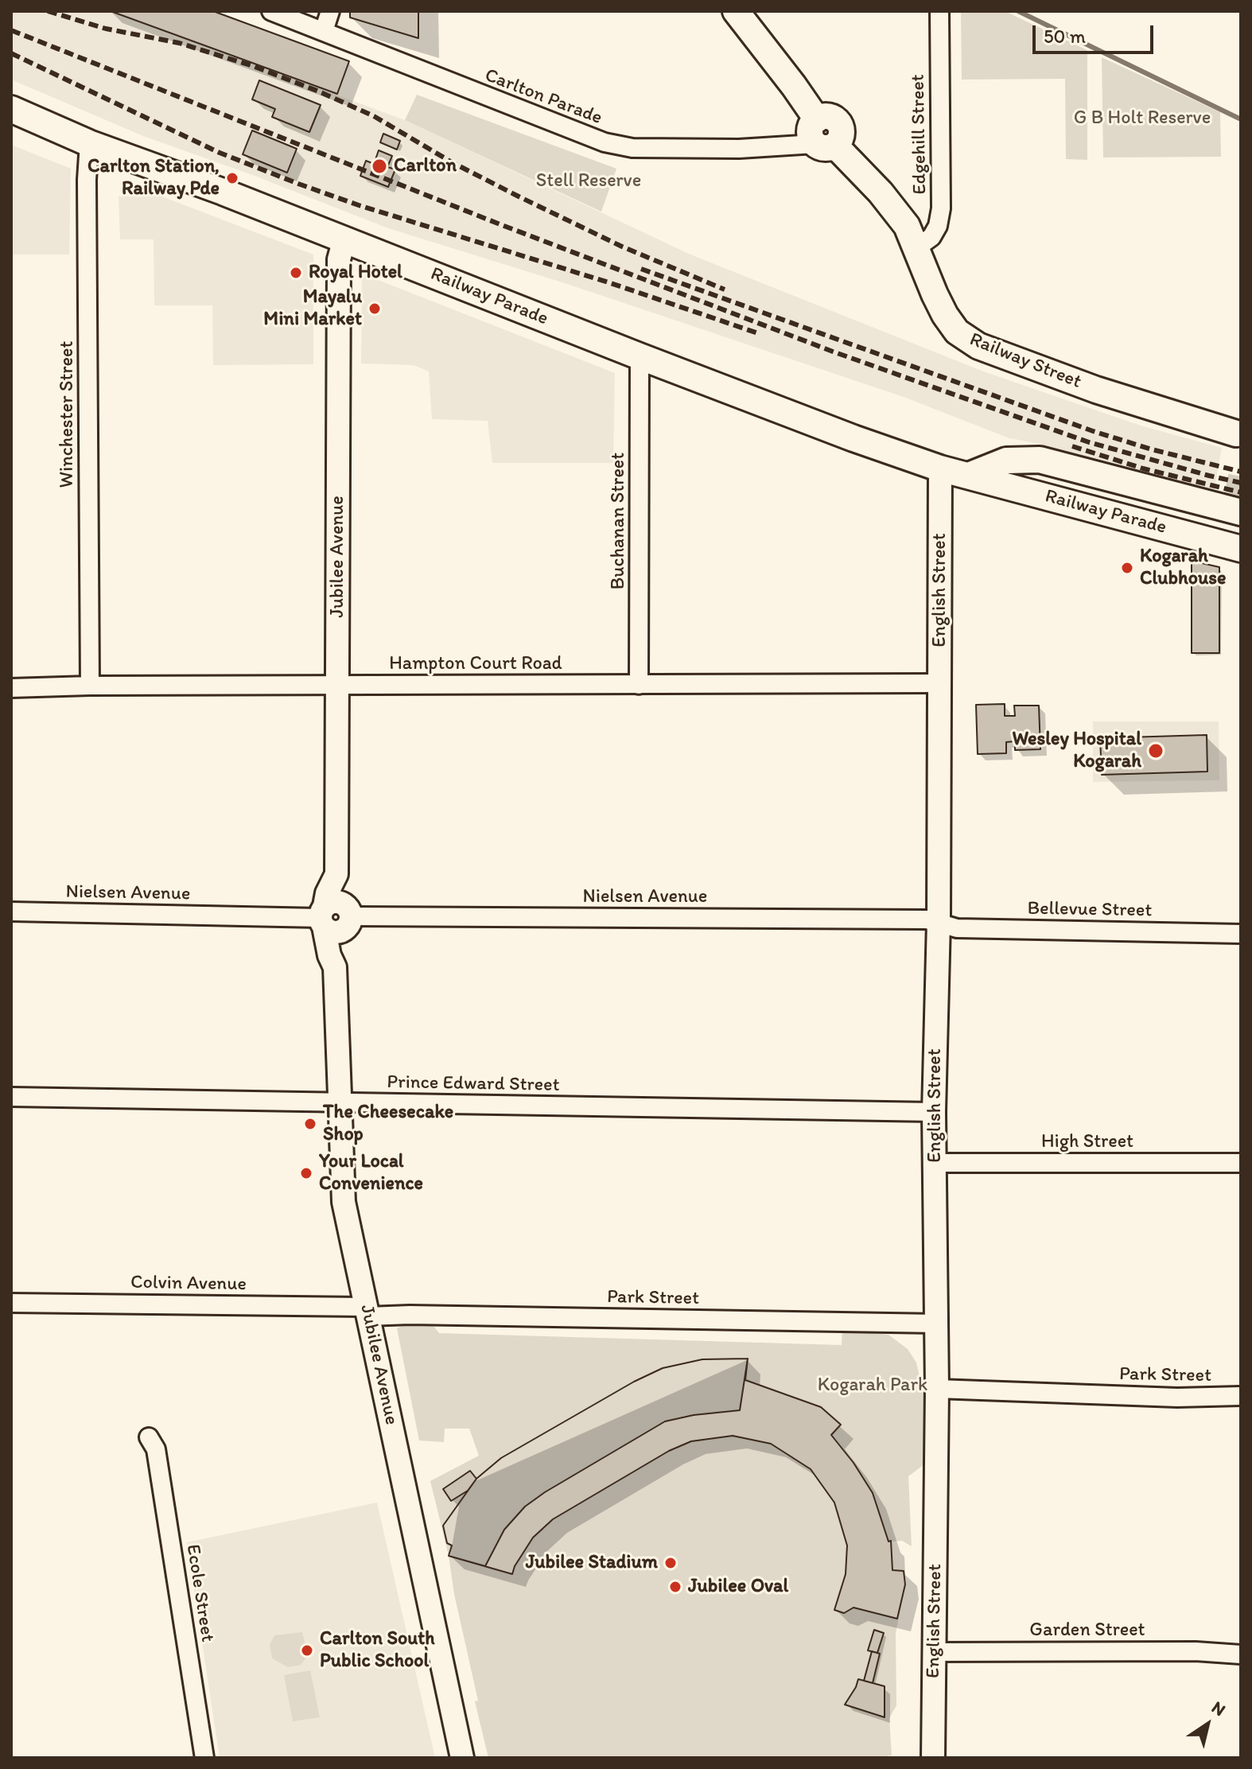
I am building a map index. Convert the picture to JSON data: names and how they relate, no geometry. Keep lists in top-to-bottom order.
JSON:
{
  "streets": {
    "main road": ["Railway Parade", "Railway Street"],
    "street": [
      "Carlton Parade",
      "Edgehill Street",
      "Winchester Street",
      "Buchanan Street",
      "Jubilee Avenue",
      "English Street",
      "Hampton Court Road",
      "Nielsen Avenue",
      "Bellevue Street",
      "Prince Edward Street",
      "High Street",
      "Colvin Avenue",
      "Park Street",
      "Ecole Street",
      "Garden Street"
    ]
  },
  "crossings": [
    ["Carlton Parade", "Railway Street"],
    ["Edgehill Street", "Railway Street"],
    ["Railway Parade", "Winchester Street"],
    ["Railway Parade", "Buchanan Street"],
    ["Railway Parade", "Jubilee Avenue"],
    ["Railway Parade", "English Street"],
    ["Winchester Street", "Hampton Court Road"],
    ["Buchanan Street", "Hampton Court Road"],
    ["Jubilee Avenue", "Hampton Court Road"],
    ["Jubilee Avenue", "Nielsen Avenue"],
    ["Jubilee Avenue", "Prince Edward Street"],
    ["Jubilee Avenue", "Colvin Avenue"],
    ["Jubilee Avenue", "Park Street"],
    ["English Street", "Hampton Court Road"],
    ["English Street", "Nielsen Avenue"],
    ["English Street", "Bellevue Street"],
    ["English Street", "Prince Edward Street"],
    ["English Street", "High Street"],
    ["English Street", "Park Street"],
    ["English Street", "Garden Street"],
    ["Nielsen Avenue", "Bellevue Street"],
    ["Colvin Avenue", "Park Street"]
  ],
  "parks": ["G B Holt Reserve", "Stell Reserve", "Kogarah Park"],
  "places": [
    "Carlton",
    "Carlton Station, Railway Pde",
    "Royal Hotel",
    "Mayalu Mini Market",
    "Kogarah Clubhouse",
    "Wesley Hospital Kogarah",
    "The Cheesecake Shop",
    "Your Local Convenience",
    "Jubilee Stadium",
    "Jubilee Oval",
    "Carlton South Public School"
  ],
  "scale_bar": "50 m",
  "north": "top right"
}
